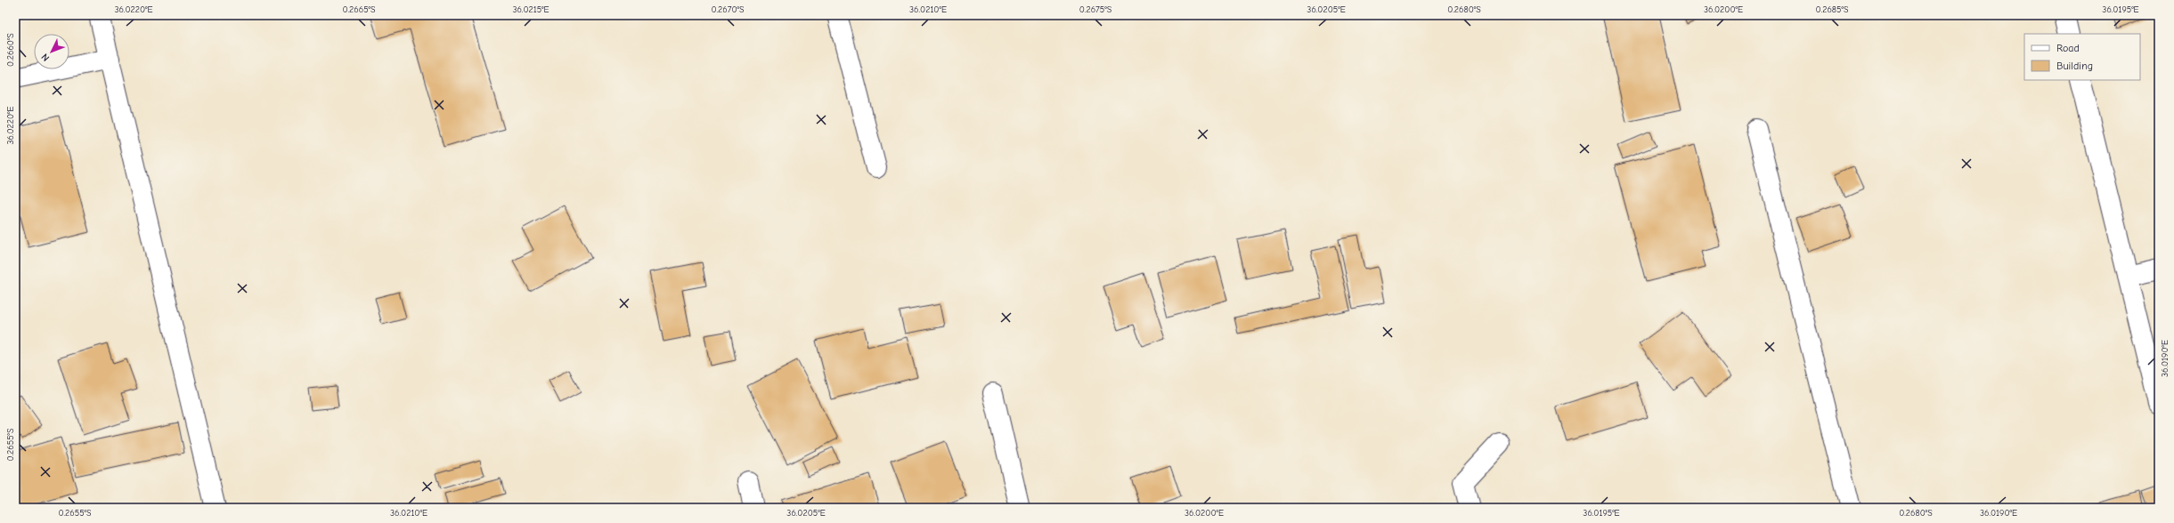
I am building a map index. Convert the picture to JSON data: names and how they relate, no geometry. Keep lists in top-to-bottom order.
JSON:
{
  "legend": ["Road", "Building"],
  "north": "bottom left",
  "coordinates": [
    "36.0220°E",
    "0.2665°S",
    "36.0215°E",
    "0.2670°S",
    "36.0210°E",
    "0.2675°S",
    "36.0205°E",
    "0.2680°S",
    "36.0200°E",
    "0.2685°S",
    "36.0195°E",
    "0.2660°S",
    "36.0190°E",
    "0.2655°S"
  ]
}
